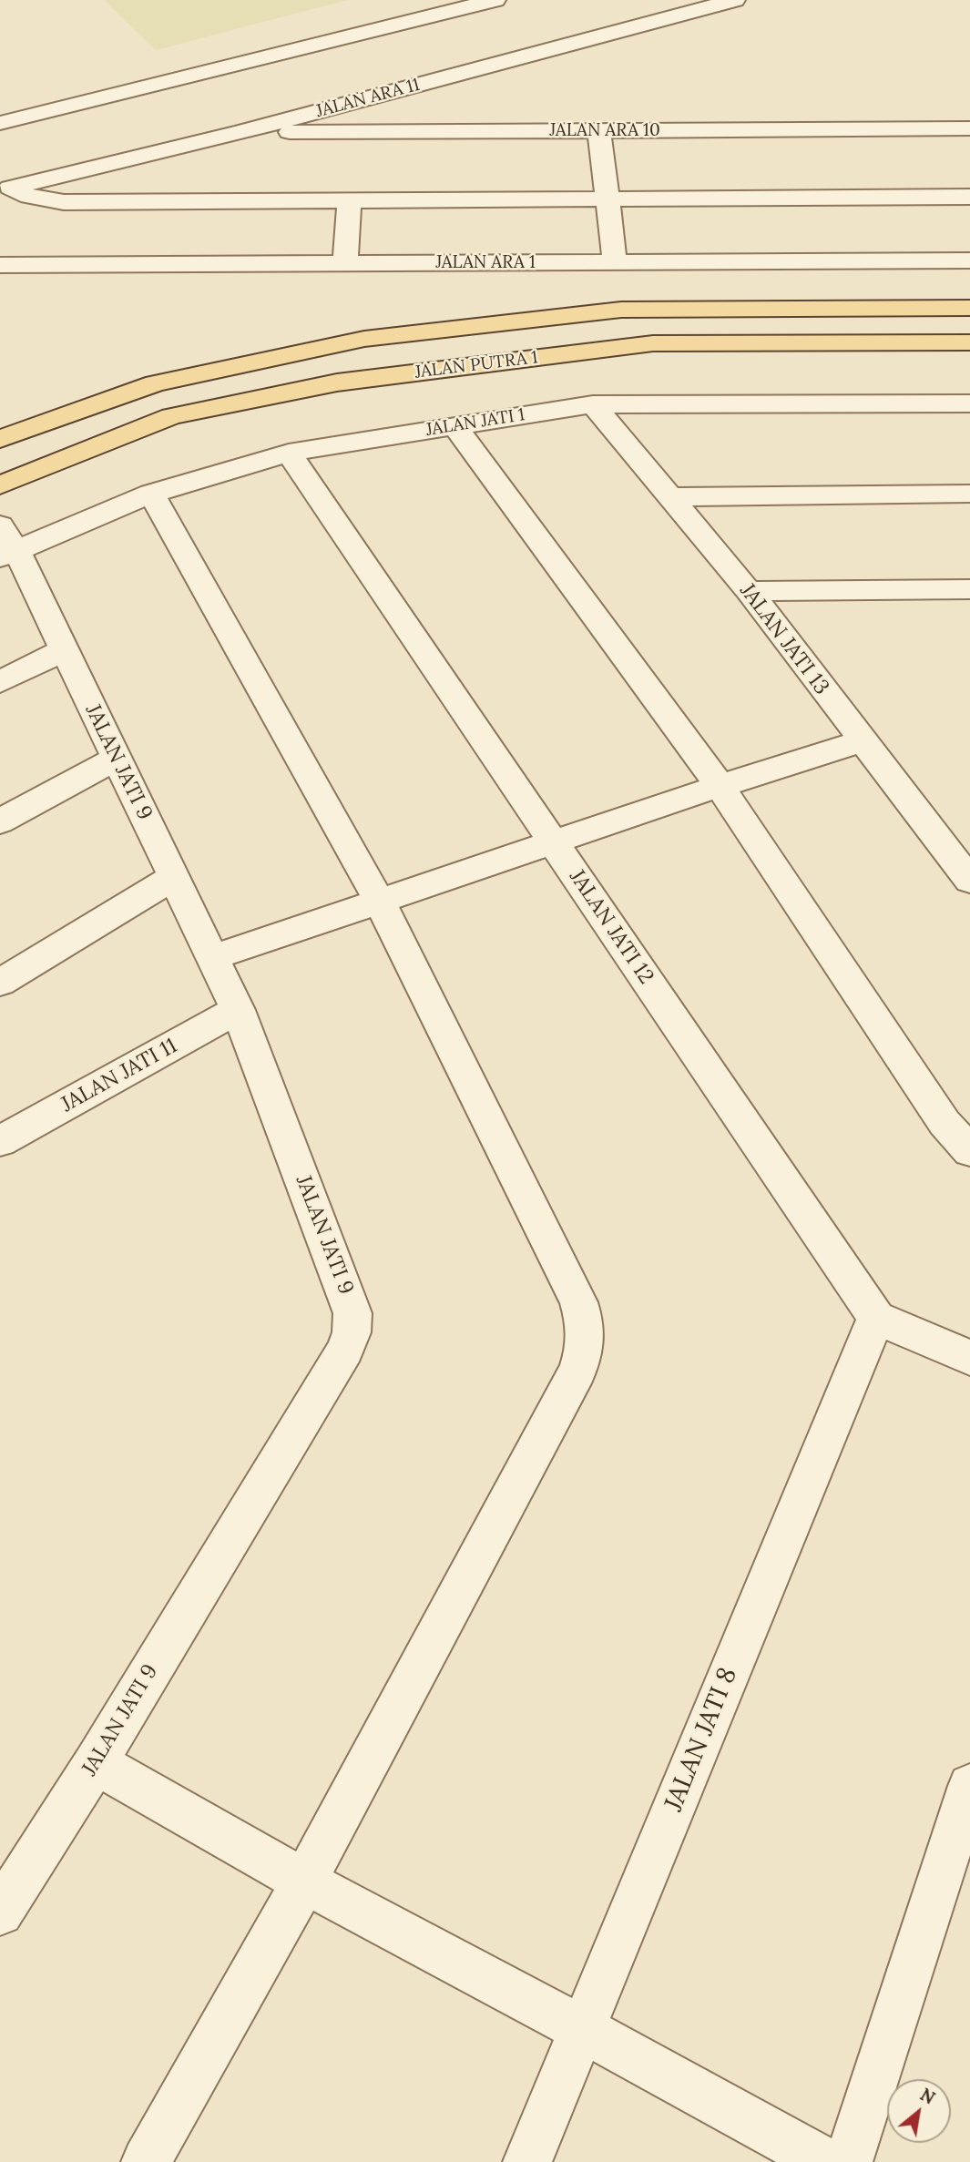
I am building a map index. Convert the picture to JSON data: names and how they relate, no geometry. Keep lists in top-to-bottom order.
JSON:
{
  "streets": {
    "main road": ["JALAN PUTRA 1"],
    "street": [
      "JALAN ARA 11",
      "JALAN ARA 10",
      "JALAN ARA 1",
      "JALAN JATI 1",
      "JALAN JATI 13",
      "JALAN JATI 9",
      "JALAN JATI 12",
      "JALAN JATI 11",
      "JALAN JATI 8"
    ]
  },
  "crossings": [
    ["JALAN ARA 11", "JALAN ARA 10"],
    ["JALAN JATI 1", "JALAN JATI 13"],
    ["JALAN JATI 1", "JALAN JATI 9"],
    ["JALAN JATI 1", "JALAN JATI 12"],
    ["JALAN JATI 9", "JALAN JATI 11"],
    ["JALAN JATI 12", "JALAN JATI 8"]
  ],
  "north": "top right"
}
